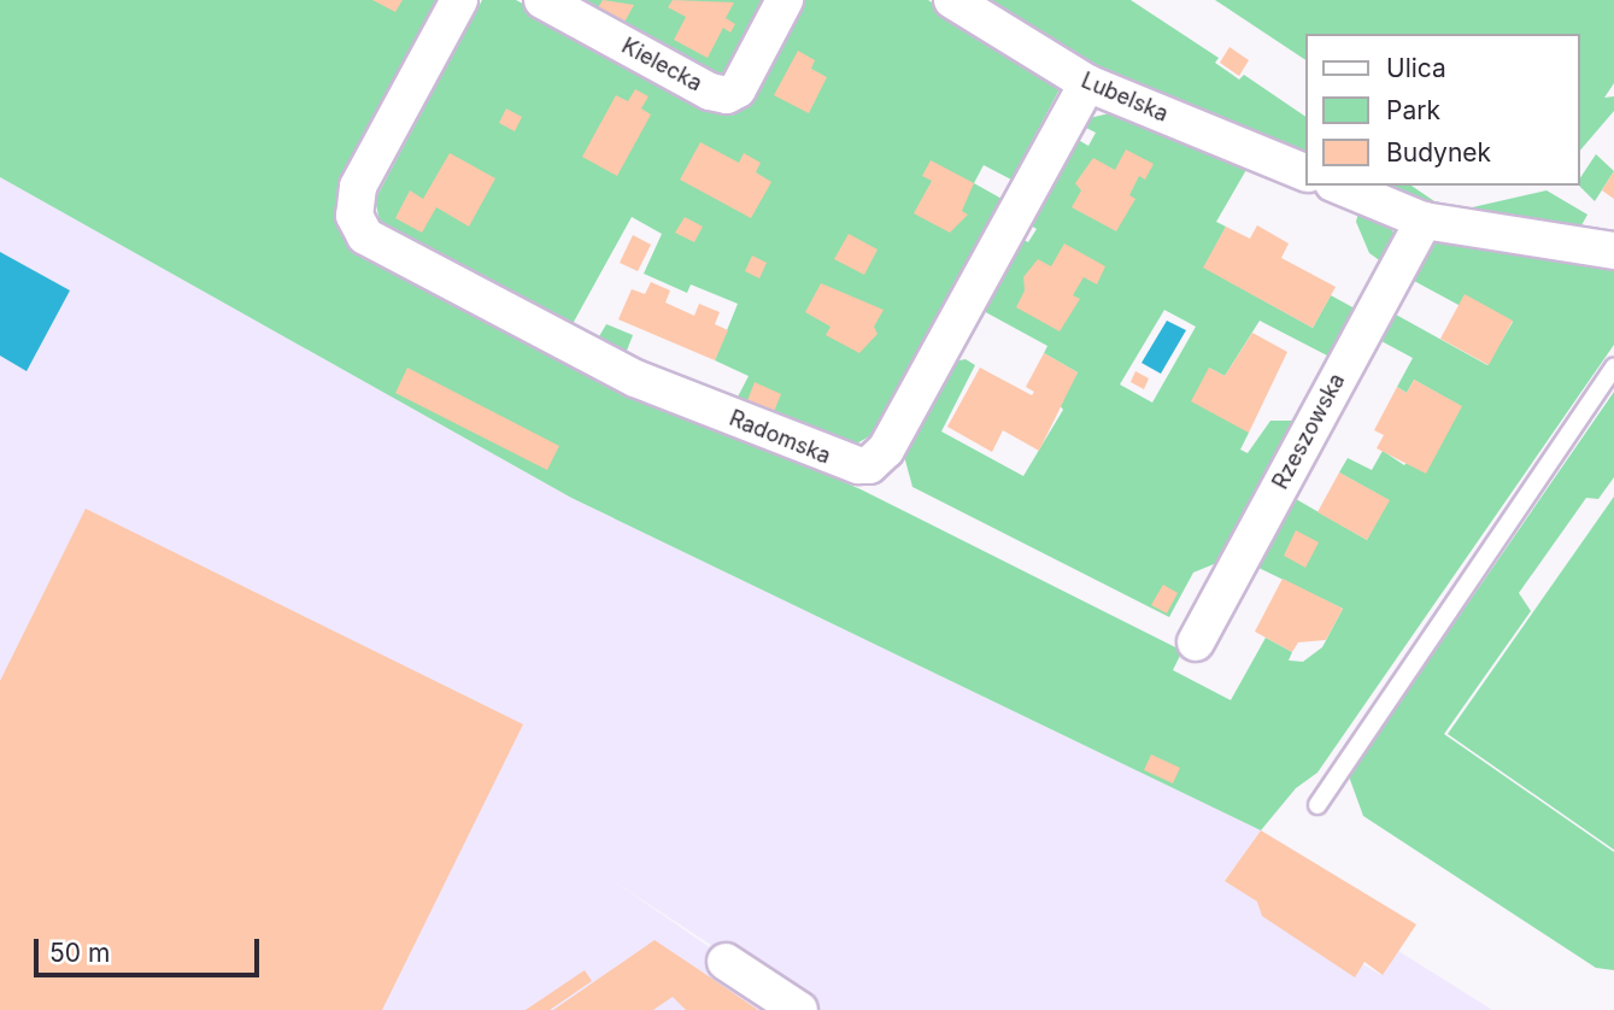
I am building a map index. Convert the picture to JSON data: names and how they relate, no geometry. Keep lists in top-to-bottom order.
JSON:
{
  "streets": {
    "street": [
      "Kielecka",
      "Lubelska",
      "Rzeszowska",
      "Radomska"
    ]
  },
  "crossings": [
    ["Lubelska", "Radomska"]
  ],
  "legend": ["Ulica", "Park", "Budynek"],
  "scale_bar": "50 m"
}
